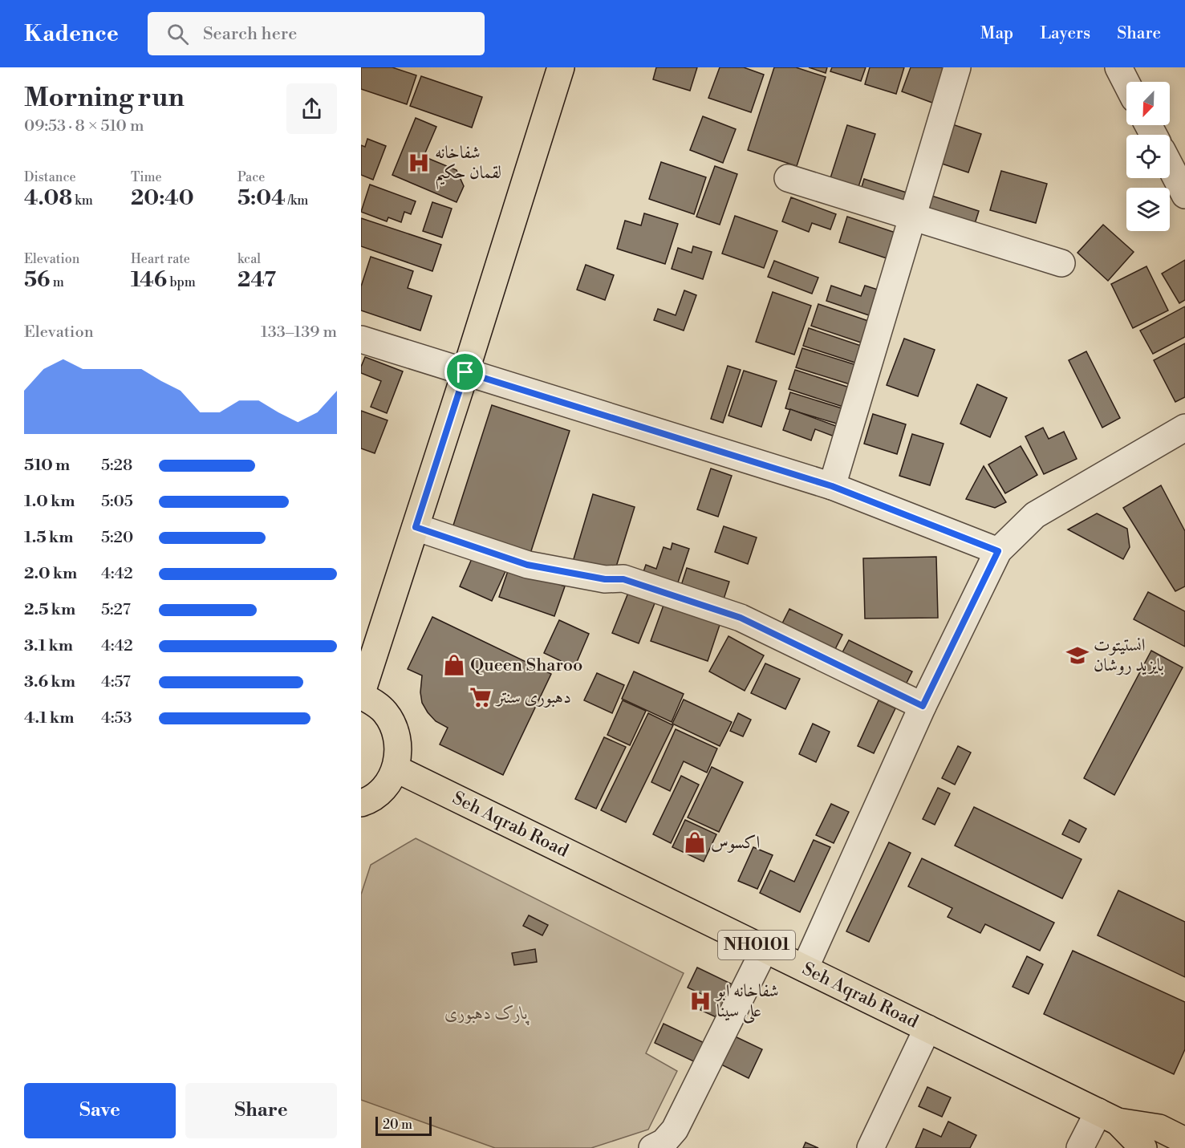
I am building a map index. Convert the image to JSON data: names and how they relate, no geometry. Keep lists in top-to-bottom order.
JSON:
{
  "streets": {
    "main road": ["Seh Aqrab Road", "NH0101"]
  },
  "parks": ["پارک دهبوری"],
  "places": {
    "hospital": ["شفاخانه لقمان حکیم", "شفاخانه ابو علی سینا"],
    "school or university": ["انستیتوت بایزید روشان"],
    "shop": ["Queen Sharoo", "اکسوس"],
    "supermarket": ["دهبوری سنتر"]
  },
  "scale_bar": "20 m",
  "north": "bottom left",
  "page": {
    "header": "Kadence",
    "search": "Search here",
    "nav": ["Map", "Layers", "Share"],
    "heading": ["Morning run", "09:53 · 8 × 510 m"],
    "stats": [
      ["Distance", "4.08 km"],
      ["Time", "20:40"],
      ["Pace", "5:04 /km"],
      ["Elevation", "56 m"],
      ["Heart rate", "146 bpm"],
      ["kcal", "247"]
    ],
    "chart": ["Elevation", "133–139 m"],
    "list": [
      {
        "name": "510 m",
        "note": "5:28"
      },
      {
        "name": "1.0 km",
        "note": "5:05"
      },
      {
        "name": "1.5 km",
        "note": "5:20"
      },
      {
        "name": "2.0 km",
        "note": "4:42"
      },
      {
        "name": "2.5 km",
        "note": "5:27"
      },
      {
        "name": "3.1 km",
        "note": "4:42"
      },
      {
        "name": "3.6 km",
        "note": "4:57"
      },
      {
        "name": "4.1 km",
        "note": "4:53"
      }
    ],
    "buttons": ["Save", "Share"],
    "scale": "20 m"
  }
}
